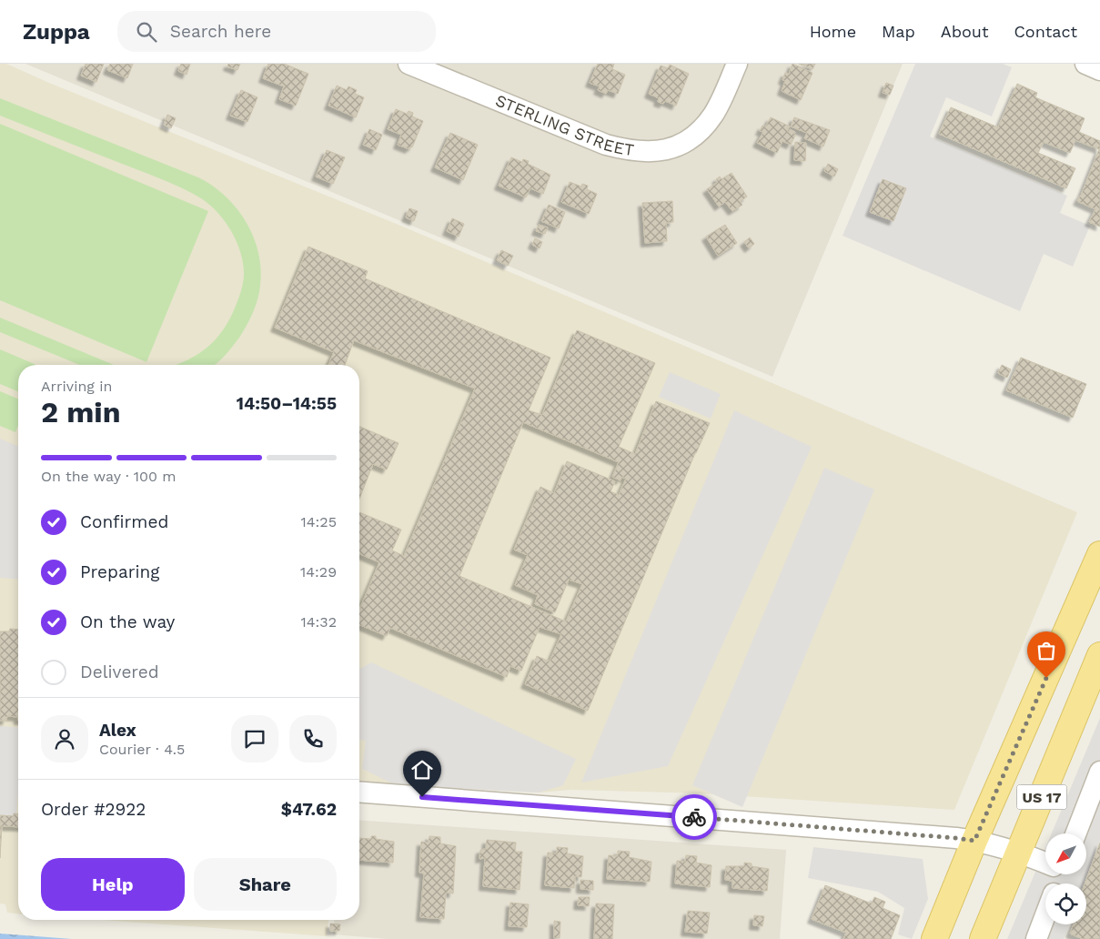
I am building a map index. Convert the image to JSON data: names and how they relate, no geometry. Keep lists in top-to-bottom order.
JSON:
{
  "streets": {
    "main road": ["US 17"],
    "street": ["STERLING STREET"]
  },
  "north": "bottom left",
  "page": {
    "header": "Zuppa",
    "search": "Search here",
    "nav": [
      "Home",
      "Map",
      "About",
      "Contact"
    ],
    "heading": ["2 min", "Arriving in", "14:50–14:55"],
    "panel": [
      "Alex",
      "Courier · 4.5",
      "Order #2922",
      "$47.62"
    ],
    "bar": "On the way · 100 m",
    "list": [
      ["Confirmed", "14:25"],
      ["Preparing", "14:29"],
      ["On the way", "14:32"],
      "Delivered"
    ],
    "buttons": ["Help", "Share"]
  }
}
